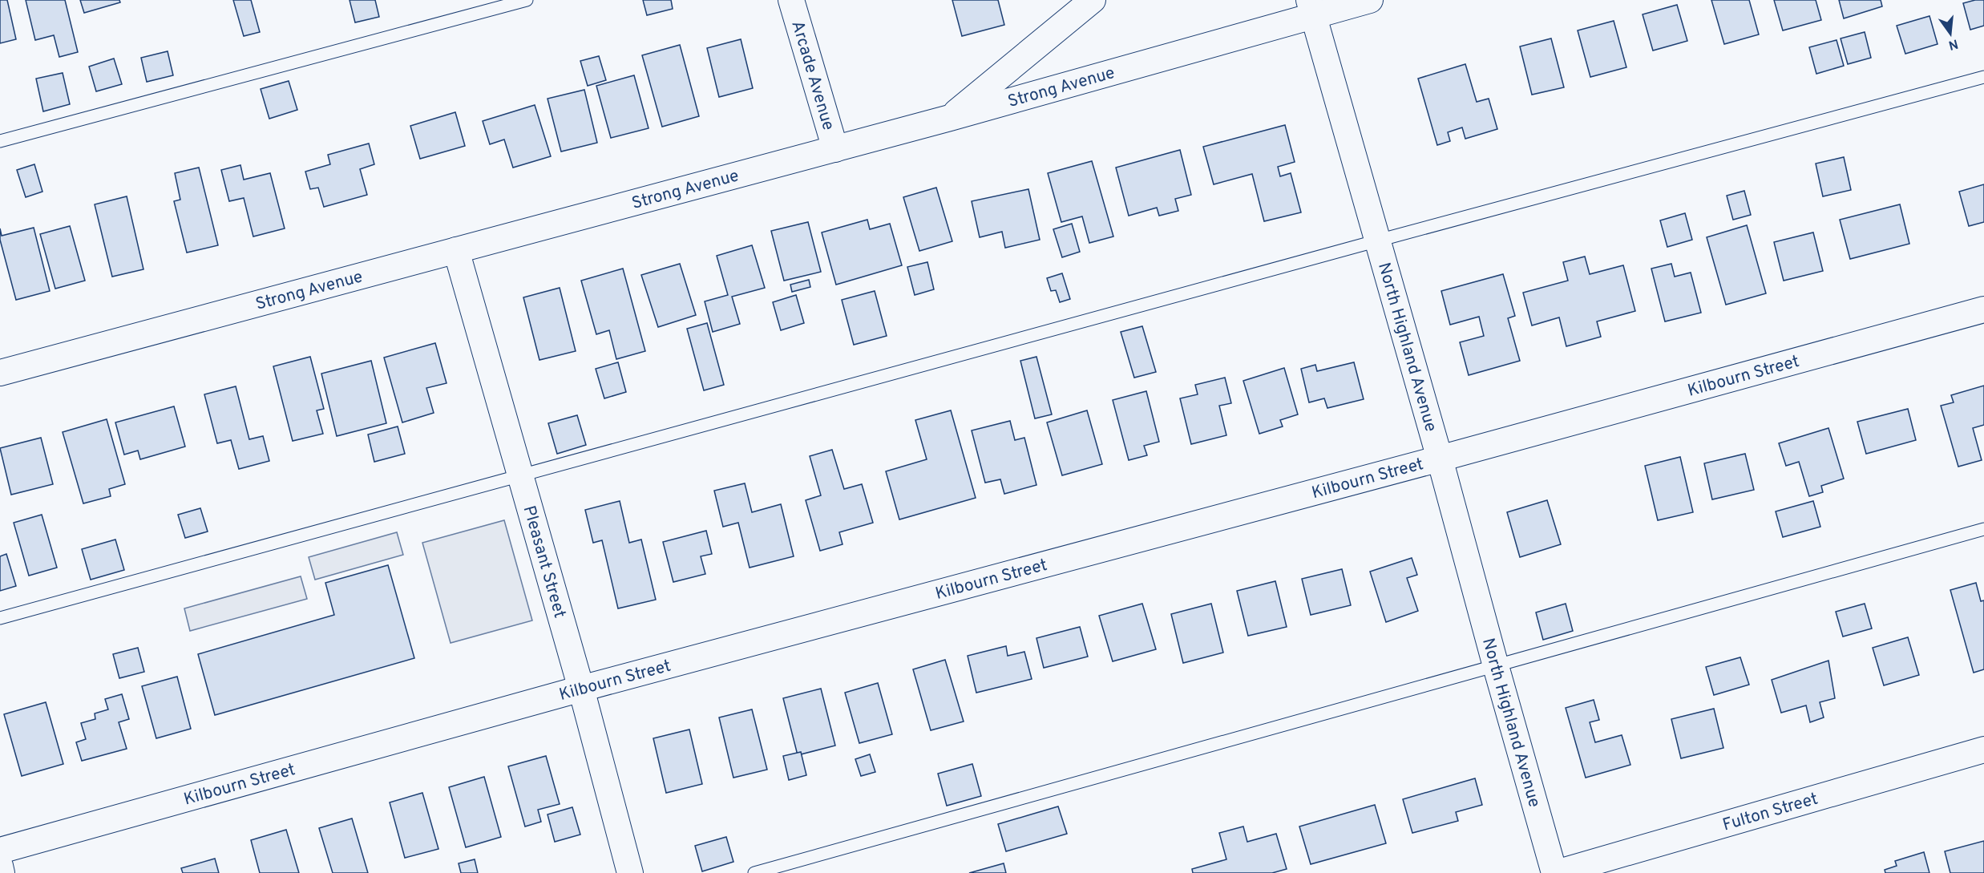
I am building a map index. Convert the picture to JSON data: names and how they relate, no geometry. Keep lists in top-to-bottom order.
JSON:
{
  "streets": {
    "street": [
      "Arcade Avenue",
      "Strong Avenue",
      "North Highland Avenue",
      "Kilbourn Street",
      "Pleasant Street",
      "Fulton Street"
    ]
  },
  "crossings": [
    ["Arcade Avenue", "Strong Avenue"],
    ["Strong Avenue", "North Highland Avenue"],
    ["Strong Avenue", "Pleasant Street"],
    ["North Highland Avenue", "Kilbourn Street"],
    ["North Highland Avenue", "Fulton Street"],
    ["Kilbourn Street", "Pleasant Street"]
  ],
  "north": "bottom"
}
